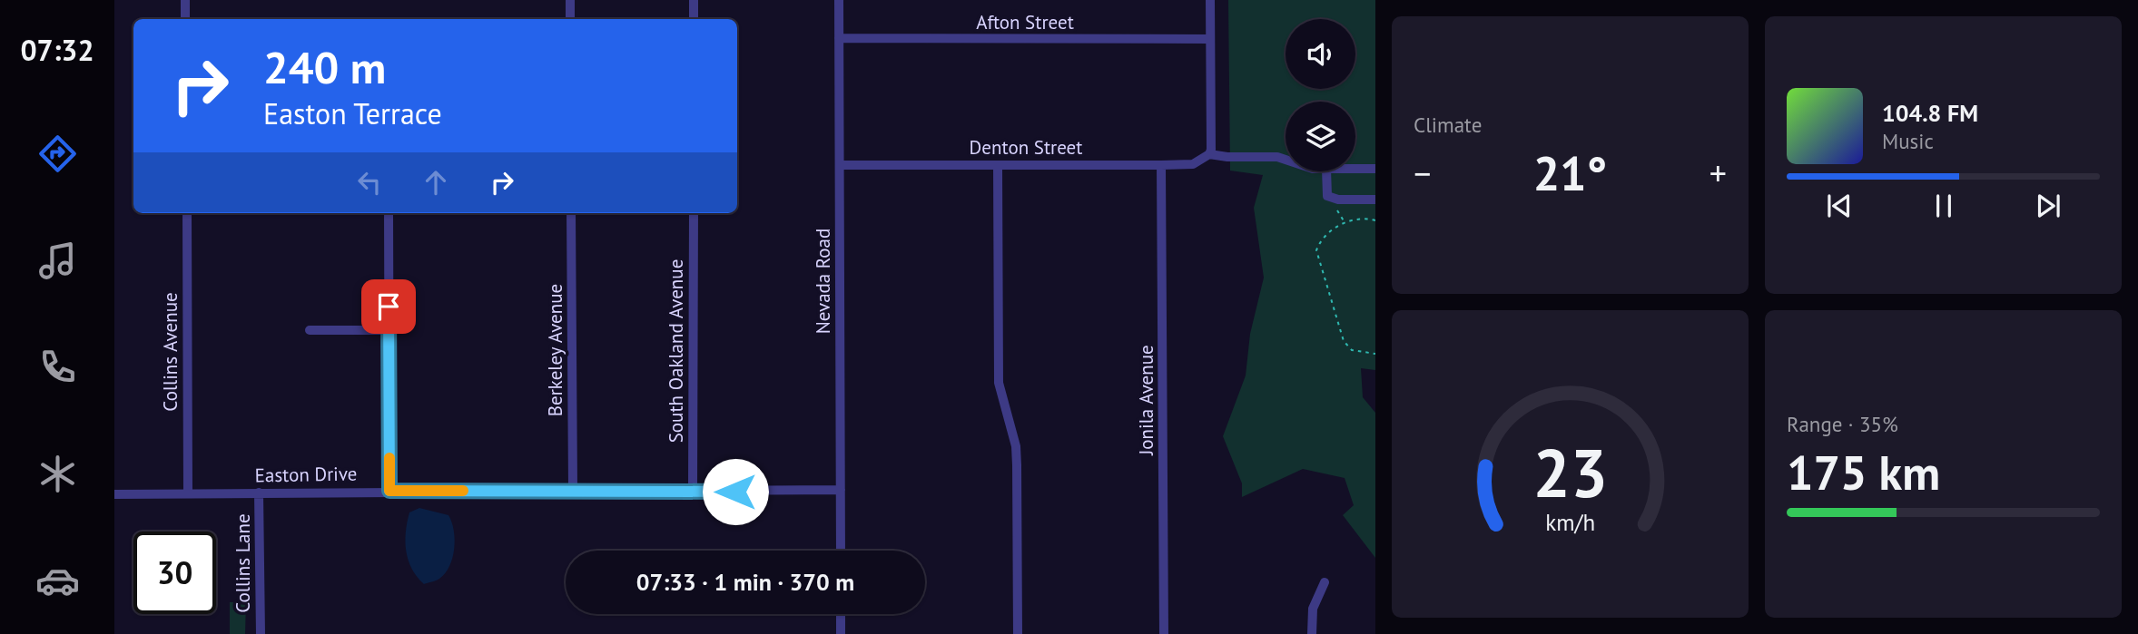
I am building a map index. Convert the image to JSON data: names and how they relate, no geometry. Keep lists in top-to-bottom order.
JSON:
{
  "streets": {
    "street": [
      "Afton Street",
      "Denton Street",
      "Nevada Road",
      "Berkeley Avenue",
      "South Oakland Avenue",
      "Collins Avenue",
      "Jonila Avenue",
      "Easton Drive",
      "Collins Lane"
    ]
  },
  "crossings": [
    ["Afton Street", "Nevada Road"],
    ["Denton Street", "Nevada Road"],
    ["Denton Street", "Jonila Avenue"],
    ["Nevada Road", "Easton Drive"],
    ["Berkeley Avenue", "Easton Drive"],
    ["South Oakland Avenue", "Easton Drive"],
    ["Collins Avenue", "Easton Drive"],
    ["Easton Drive", "Collins Lane"]
  ],
  "page": {
    "tabs": "07:32",
    "tile": [
      "Climate",
      ["Range · 35%", "175 km"]
    ],
    "turn": ["240 m", "Easton Terrace"],
    "song": ["104.8 FM", "Music"],
    "heat": ["−", "21°", "+"],
    "limit": "30",
    "trip": "07:33 · 1 min · 370 m",
    "gauge": ["23", "km/h"]
  }
}
